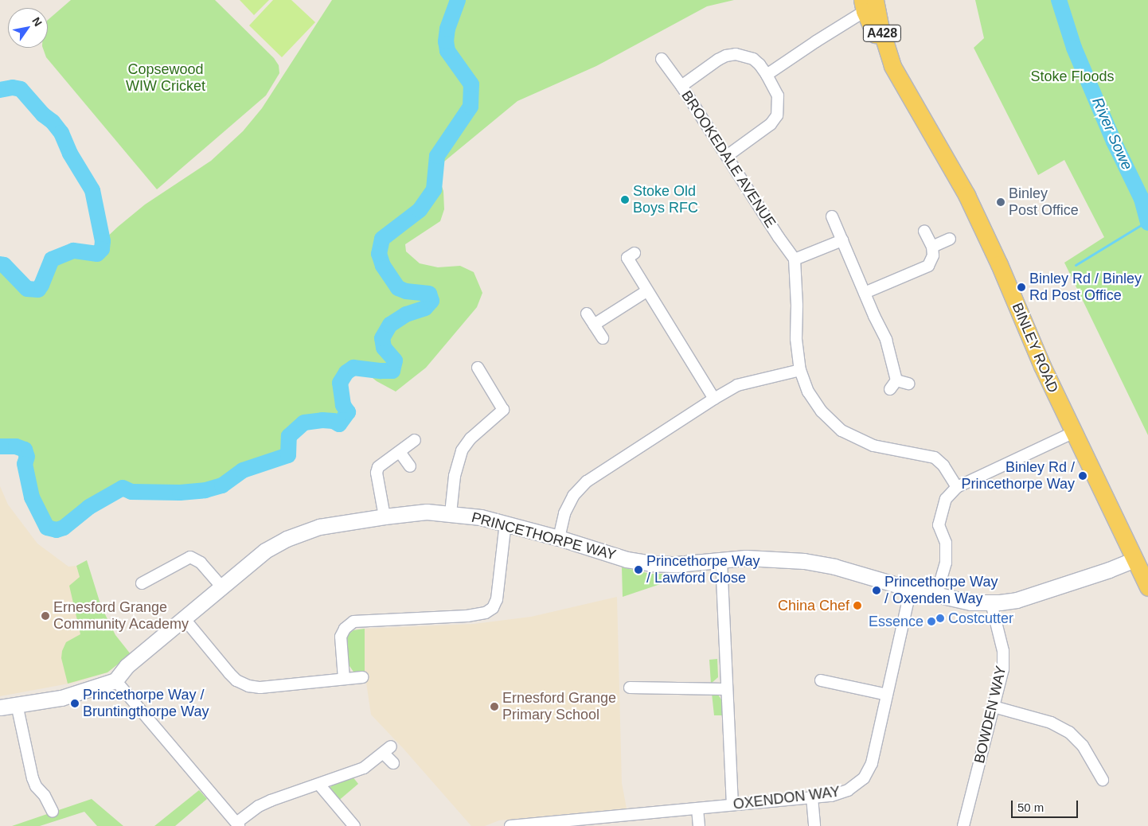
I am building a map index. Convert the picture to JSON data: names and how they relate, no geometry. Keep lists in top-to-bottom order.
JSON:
{
  "streets": {
    "main road": ["A428", "BINLEY ROAD"],
    "street": [
      "BROOKEDALE AVENUE",
      "PRINCETHORPE WAY",
      "BOWDEN WAY",
      "OXENDON WAY"
    ]
  },
  "crossings": [
    ["BINLEY ROAD", "PRINCETHORPE WAY"],
    ["PRINCETHORPE WAY", "BOWDEN WAY"],
    ["PRINCETHORPE WAY", "OXENDON WAY"]
  ],
  "water": ["River Sowe"],
  "parks": ["Copsewood WIW Cricket", "Stoke Floods"],
  "places": [
    "Stoke Old Boys RFC",
    "Binley Post Office",
    "Binley Rd / Binley Rd Post Office",
    "Binley Rd / Princethorpe Way",
    "Princethorpe Way / Lawford Close",
    "Princethorpe Way / Oxenden Way",
    "China Chef",
    "Ernesford Grange Community Academy",
    "Costcutter",
    "Essence",
    "Princethorpe Way / Bruntingthorpe Way",
    "Ernesford Grange Primary School"
  ],
  "scale_bar": "50 m",
  "north": "top right"
}
